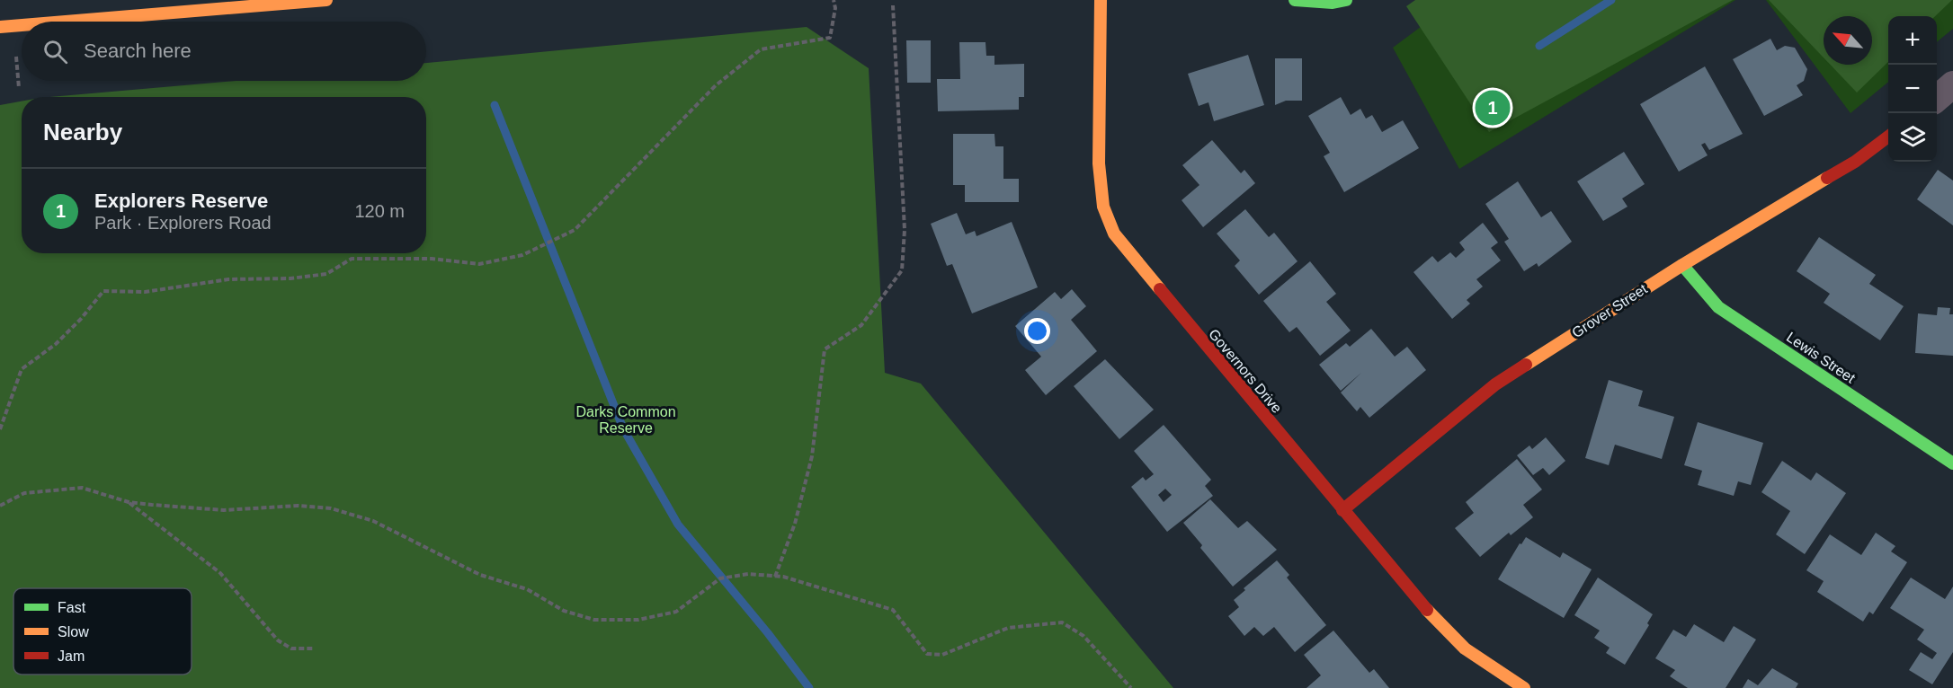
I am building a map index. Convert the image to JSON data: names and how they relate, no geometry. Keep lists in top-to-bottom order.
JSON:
{
  "streets": {
    "street": ["Grover Street", "Lewis Street", "Governors Drive"]
  },
  "crossings": [
    ["Grover Street", "Lewis Street"],
    ["Grover Street", "Governors Drive"]
  ],
  "parks": ["Darks Common Reserve"],
  "legend": ["Fast", "Slow", "Jam"],
  "north": "top left",
  "page": {
    "map_buttons": ["+", "−"],
    "search": "Search here",
    "pins": "1",
    "heading": "Nearby",
    "list": [
      {
        "mark": "1",
        "name": "Explorers Reserve",
        "note": "Park · Explorers Road",
        "value": "120 m"
      }
    ]
  }
}
